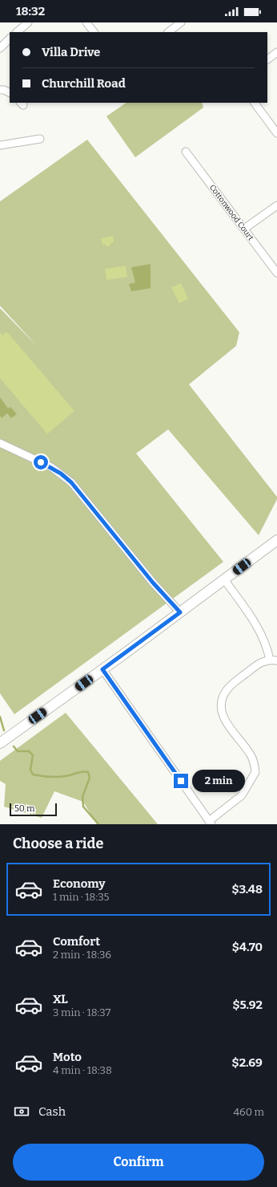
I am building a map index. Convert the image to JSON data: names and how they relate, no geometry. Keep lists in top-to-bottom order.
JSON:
{
  "streets": {
    "street": ["Cottonwood Court"]
  },
  "scale_bar": "50 m",
  "page": {
    "status": "18:32",
    "banner": ["Villa Drive", "Churchill Road"],
    "bubble": "2 min",
    "scale": "50 m",
    "heading": "Choose a ride",
    "list": [
      {
        "name": "Economy",
        "note": "1 min · 18:35",
        "value": "$3.48"
      },
      {
        "name": "Comfort",
        "note": "2 min · 18:36",
        "value": "$4.70"
      },
      {
        "name": "XL",
        "note": "3 min · 18:37",
        "value": "$5.92"
      },
      {
        "name": "Moto",
        "note": "4 min · 18:38",
        "value": "$2.69"
      }
    ],
    "pay": ["Cash", "460 m"],
    "buttons": "Confirm"
  }
}
